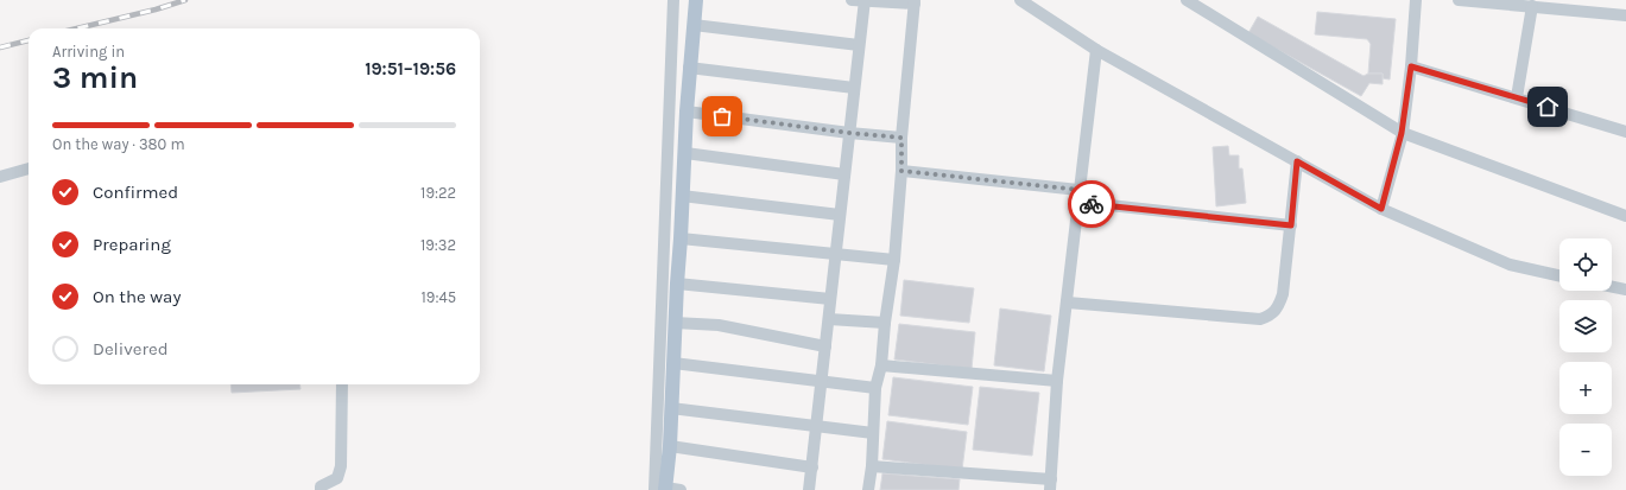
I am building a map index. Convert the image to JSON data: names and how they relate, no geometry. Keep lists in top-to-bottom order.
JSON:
{
  "page": {
    "heading": ["3 min", "Arriving in", "19:51–19:56"],
    "bar": "On the way · 380 m",
    "list": [
      ["Confirmed", "19:22"],
      ["Preparing", "19:32"],
      ["On the way", "19:45"],
      "Delivered"
    ],
    "map_buttons": ["+", "−"]
  }
}
